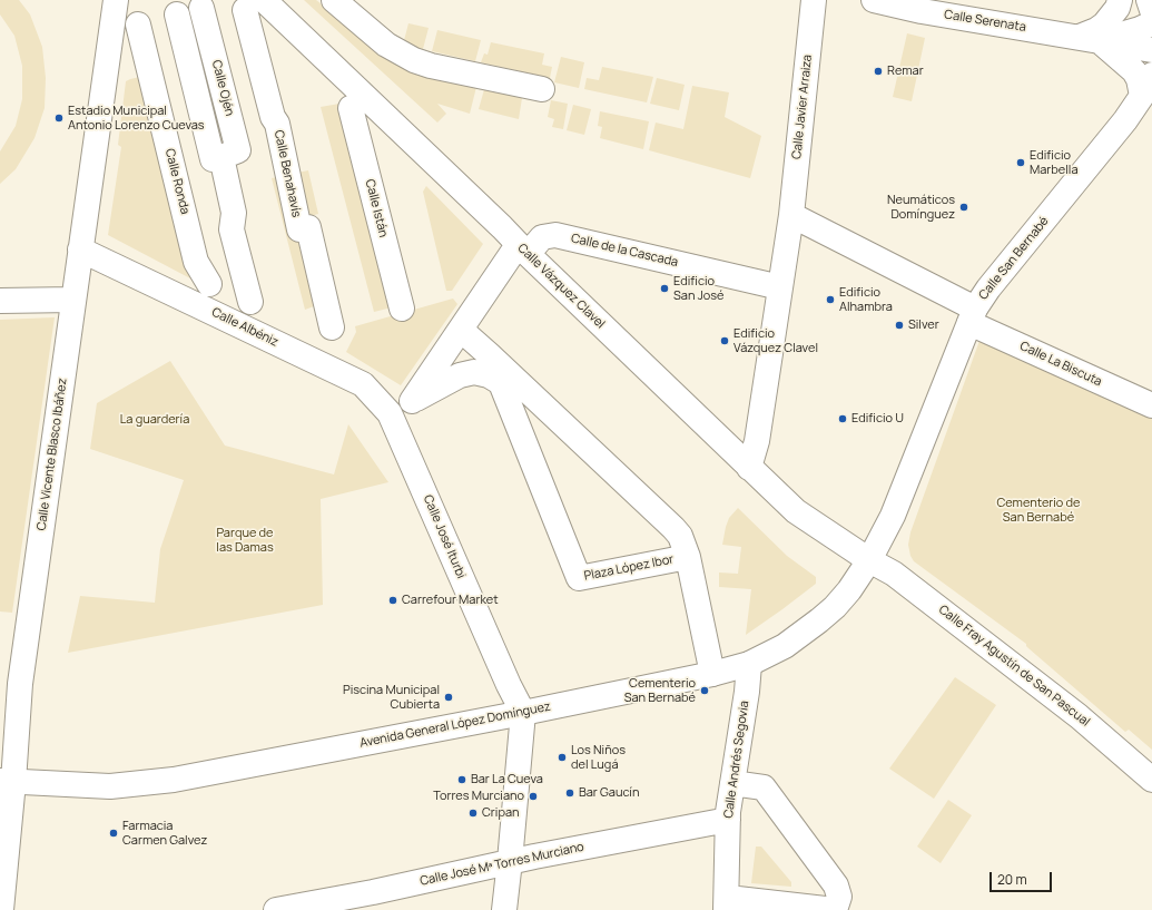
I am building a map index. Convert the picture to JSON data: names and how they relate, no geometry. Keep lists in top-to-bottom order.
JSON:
{
  "streets": {
    "street": [
      "Calle Serenata",
      "Calle Ojén",
      "Calle Javier Arraiza",
      "Calle Benahavís",
      "Calle Ronda",
      "Calle Istán",
      "Calle de la Cascada",
      "Calle San Bernabé",
      "Calle Vázquez Clavel",
      "Calle Albéniz",
      "Calle La Biscuta",
      "Calle Vicente Blasco Ibáñez",
      "Calle José Iturbi",
      "Plaza López Ibor",
      "Calle Fray Agustín de San Pascual",
      "Avenida General López Domínguez",
      "Calle Andrés Segovia",
      "Calle José Mª Torres Murciano"
    ]
  },
  "crossings": [
    ["Calle Javier Arraiza", "Calle de la Cascada"],
    ["Calle Javier Arraiza", "Calle Vázquez Clavel"],
    ["Calle Benahavís", "Calle Vázquez Clavel"],
    ["Calle de la Cascada", "Calle Vázquez Clavel"],
    ["Calle de la Cascada", "Plaza López Ibor"],
    ["Calle San Bernabé", "Calle Vázquez Clavel"],
    ["Calle San Bernabé", "Calle La Biscuta"],
    ["Calle San Bernabé", "Calle Fray Agustín de San Pascual"],
    ["Calle San Bernabé", "Avenida General López Domínguez"],
    ["Calle Vázquez Clavel", "Calle Fray Agustín de San Pascual"],
    ["Calle Vázquez Clavel", "Avenida General López Domínguez"],
    ["Calle Albéniz", "Calle Vicente Blasco Ibáñez"],
    ["Calle Albéniz", "Calle José Iturbi"],
    ["Calle Vicente Blasco Ibáñez", "Avenida General López Domínguez"],
    ["Calle José Iturbi", "Avenida General López Domínguez"],
    ["Calle Fray Agustín de San Pascual", "Avenida General López Domínguez"],
    ["Avenida General López Domínguez", "Calle Andrés Segovia"],
    ["Calle Andrés Segovia", "Calle José Mª Torres Murciano"]
  ],
  "parks": ["La guardería", "Cementerio de San Bernabé", "Parque de las Damas"],
  "places": [
    "Remar",
    "Estadio Municipal Antonio Lorenzo Cuevas",
    "Edificio Marbella",
    "Neumáticos Domínguez",
    "Edificio San José",
    "Edificio Alhambra",
    "Silver",
    "Edificio Vázquez Clavel",
    "Edificio U",
    "Carrefour Market",
    "Cementerio San Bernabé",
    "Piscina Municipal Cubierta",
    "Los Niños del Lugá",
    "Bar La Cueva",
    "Bar Gaucín",
    "Torres Murciano",
    "Cripan",
    "Farmacia Carmen Galvez"
  ],
  "scale_bar": "20 m"
}
